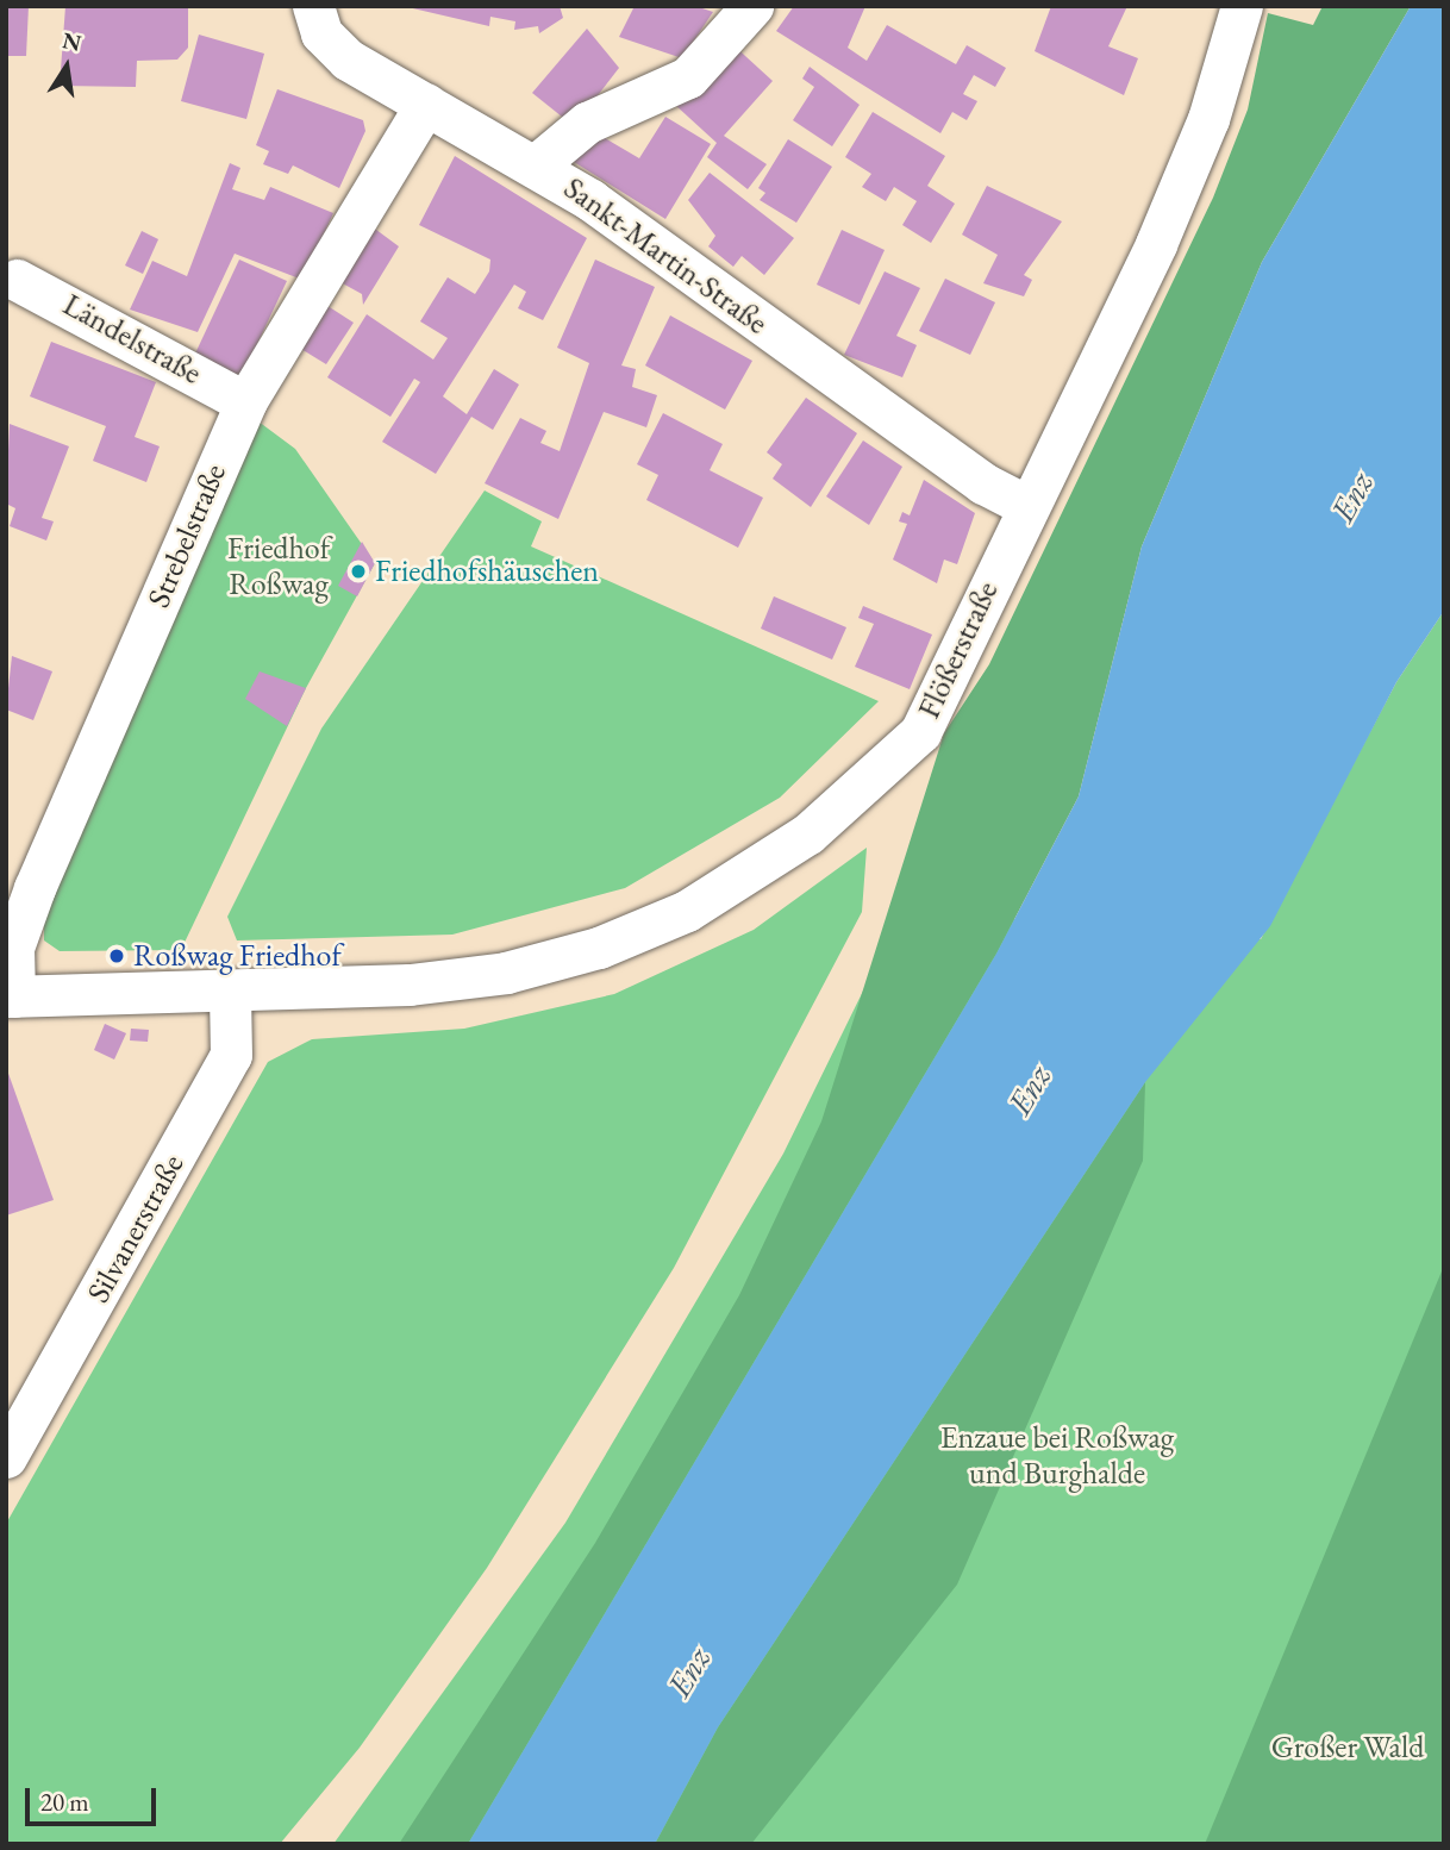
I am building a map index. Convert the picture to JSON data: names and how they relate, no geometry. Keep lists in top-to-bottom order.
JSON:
{
  "streets": {
    "street": [
      "Sankt-Martin-Straße",
      "Ländelstraße",
      "Strebelstraße",
      "Flößerstraße",
      "Silvanerstraße"
    ]
  },
  "crossings": [
    ["Sankt-Martin-Straße", "Strebelstraße"],
    ["Sankt-Martin-Straße", "Flößerstraße"],
    ["Ländelstraße", "Strebelstraße"],
    ["Strebelstraße", "Flößerstraße"],
    ["Flößerstraße", "Silvanerstraße"]
  ],
  "water": ["Enz"],
  "parks": ["Friedhof Roßwag", "Enzaue bei Roßwag und Burghalde", "Großer Wald"],
  "places": ["Friedhofshäuschen", "Roßwag Friedhof"],
  "scale_bar": "20 m",
  "north": "top"
}
